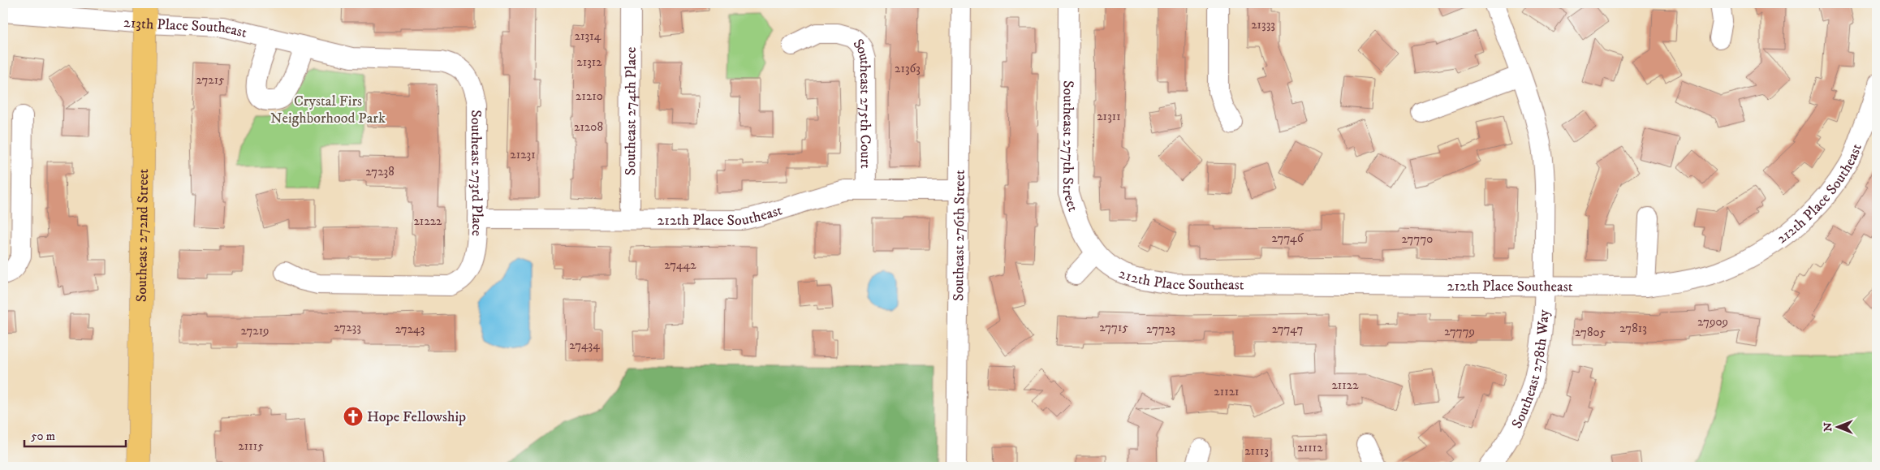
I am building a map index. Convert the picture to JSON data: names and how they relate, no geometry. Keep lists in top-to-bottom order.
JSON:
{
  "streets": {
    "main road": ["Southeast 272nd Street"],
    "street": [
      "213th Place Southeast",
      "Southeast 275th Court",
      "Southeast 274th Place",
      "Southeast 277th Street",
      "Southeast 273rd Place",
      "212th Place Southeast",
      "Southeast 276th Street",
      "Southeast 278th Way"
    ]
  },
  "crossings": [
    ["213th Place Southeast", "Southeast 273rd Place"],
    ["213th Place Southeast", "Southeast 272nd Street"],
    ["Southeast 275th Court", "212th Place Southeast"],
    ["Southeast 274th Place", "212th Place Southeast"],
    ["Southeast 277th Street", "212th Place Southeast"],
    ["Southeast 273rd Place", "212th Place Southeast"],
    ["212th Place Southeast", "Southeast 276th Street"],
    ["212th Place Southeast", "Southeast 278th Way"]
  ],
  "parks": ["Crystal Firs Neighborhood Park"],
  "places": {
    "church": ["Hope Fellowship"]
  },
  "house_numbers": [
    "21333",
    "21314",
    "21312",
    "21363",
    "27215",
    "21210",
    "21311",
    "21208",
    "21231",
    "27238",
    "21222",
    "27746",
    "27770",
    "27442",
    "27909",
    "27233",
    "27715",
    "27813",
    "27243",
    "27723",
    "27747",
    "27219",
    "27779",
    "27805",
    "27434",
    "21122",
    "21121",
    "21115",
    "21112",
    "21113"
  ],
  "scale_bar": "50 m",
  "north": "left"
}
